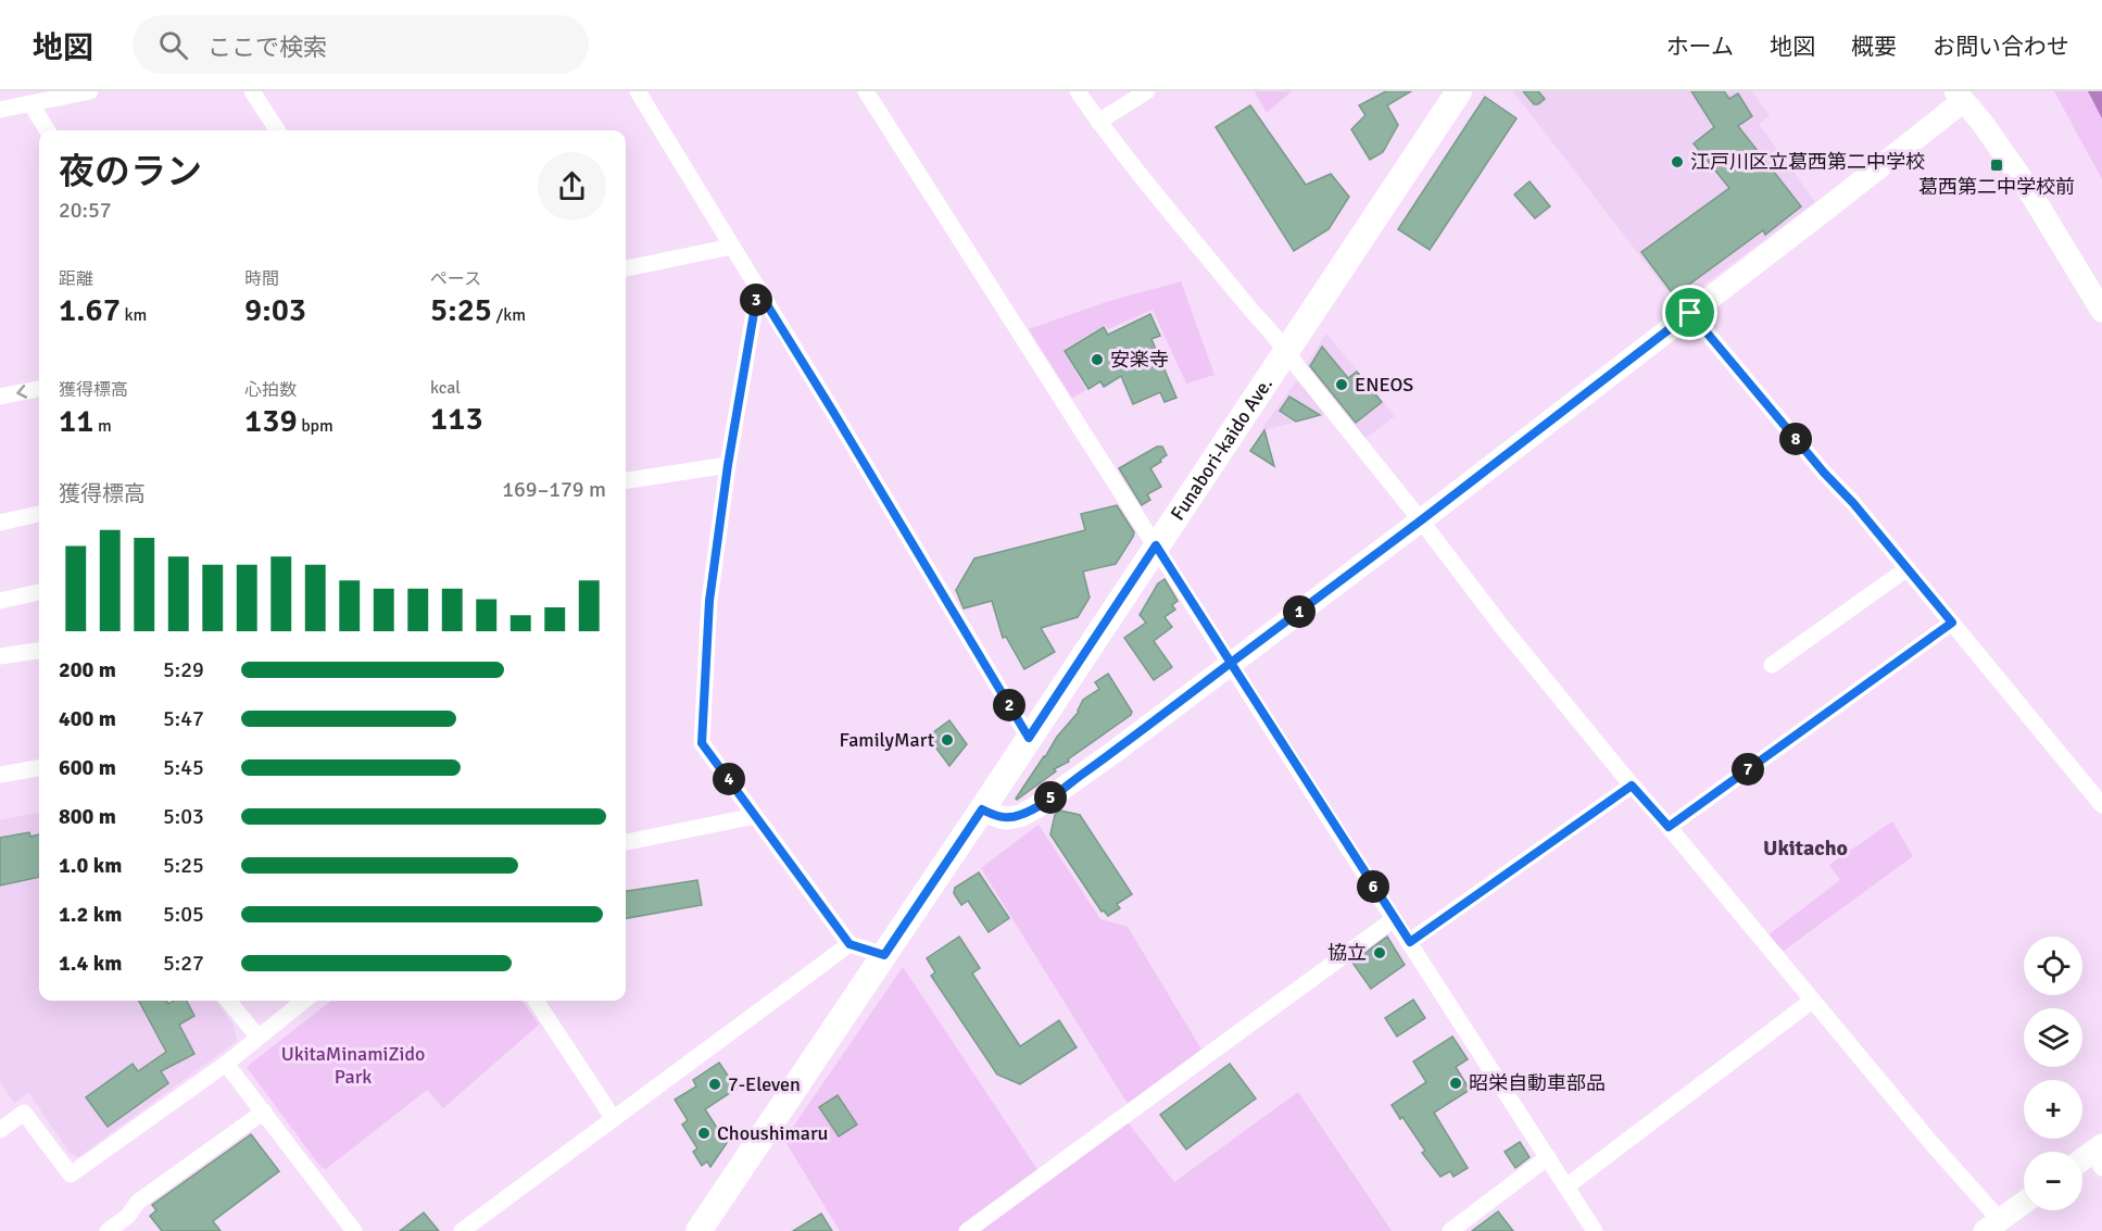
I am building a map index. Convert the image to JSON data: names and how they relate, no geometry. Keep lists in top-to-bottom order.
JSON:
{
  "streets": {
    "main road": ["Funabori-kaido Ave."]
  },
  "districts": ["Ukitacho"],
  "parks": ["UkitaMinamiZido Park"],
  "places": {
    "other": [
      "江戸川区立葛西第二中学校",
      "安楽寺",
      "ENEOS",
      "FamilyMart",
      "協立",
      "昭栄自動車部品",
      "7-Eleven",
      "Choushimaru"
    ],
    "transit": ["葛西第二中学校前"]
  },
  "page": {
    "header": "地図",
    "search": "ここで検索",
    "nav": [
      "ホーム",
      "地図",
      "概要",
      "お問い合わせ"
    ],
    "heading": ["夜のラン", "20:57"],
    "stats": [
      ["距離", "1.67 km"],
      ["時間", "9:03"],
      ["ペース", "5:25 /km"],
      ["獲得標高", "11 m"],
      ["心拍数", "139 bpm"],
      ["kcal", "113"]
    ],
    "pins": [
      "3",
      "8",
      "1",
      "2",
      "7",
      "4",
      "5",
      "6"
    ],
    "chart": ["獲得標高", "169–179 m"],
    "list": [
      {
        "name": "200 m",
        "note": "5:29"
      },
      {
        "name": "400 m",
        "note": "5:47"
      },
      {
        "name": "600 m",
        "note": "5:45"
      },
      {
        "name": "800 m",
        "note": "5:03"
      },
      {
        "name": "1.0 km",
        "note": "5:25"
      },
      {
        "name": "1.2 km",
        "note": "5:05"
      },
      {
        "name": "1.4 km",
        "note": "5:27"
      }
    ],
    "map_buttons": ["+", "−"]
  }
}
